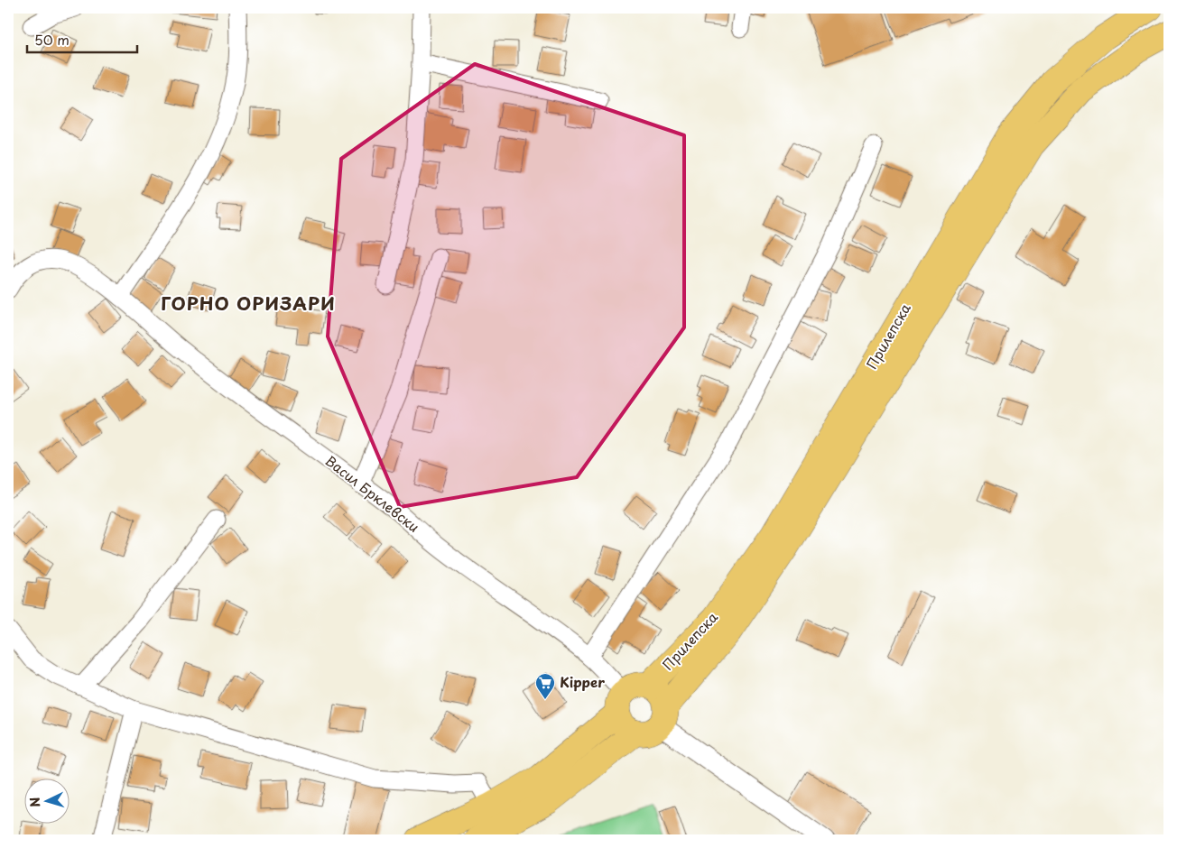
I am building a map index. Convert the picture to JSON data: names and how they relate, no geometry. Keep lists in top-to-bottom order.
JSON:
{
  "streets": {
    "main road": ["Прилепска"],
    "street": ["Васил Брклевски"]
  },
  "crossings": [
    ["Прилепска", "Васил Брклевски"]
  ],
  "districts": ["ГОРНО ОРИЗАРИ"],
  "places": {
    "supermarket": ["Kipper"]
  },
  "scale_bar": "50 m",
  "north": "left"
}
